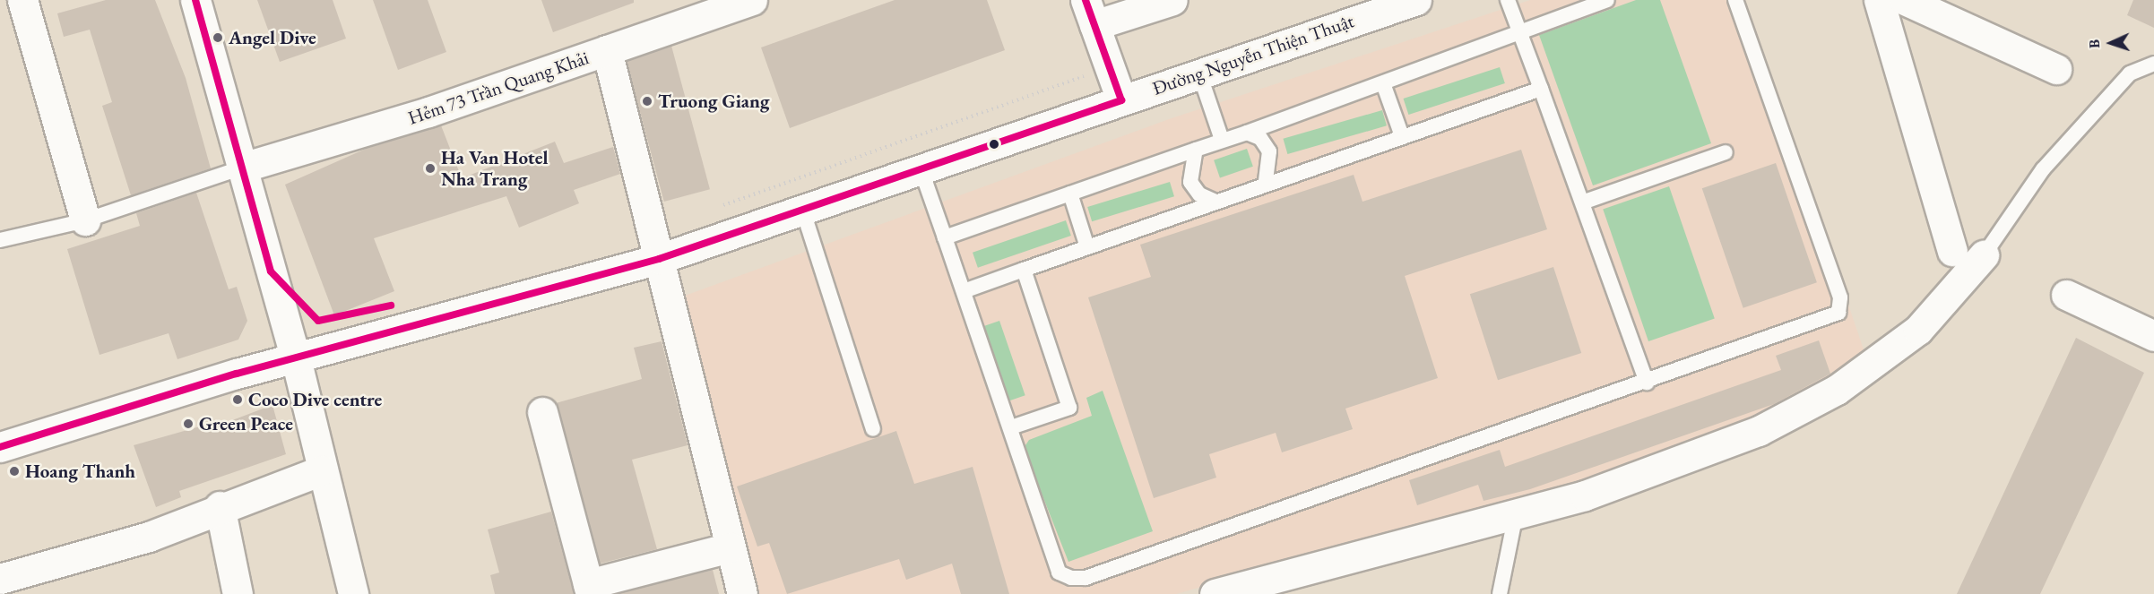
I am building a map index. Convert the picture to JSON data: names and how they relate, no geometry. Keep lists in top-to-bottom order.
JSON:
{
  "streets": {
    "street": ["Đường Nguyễn Thiện Thuật", "Hẻm 73 Trần Quang Khải"]
  },
  "places": [
    "Angel Dive",
    "Truong Giang",
    "Ha Van Hotel Nha Trang",
    "Coco Dive centre",
    "Green Peace",
    "Hoang Thanh"
  ],
  "north": "left"
}
